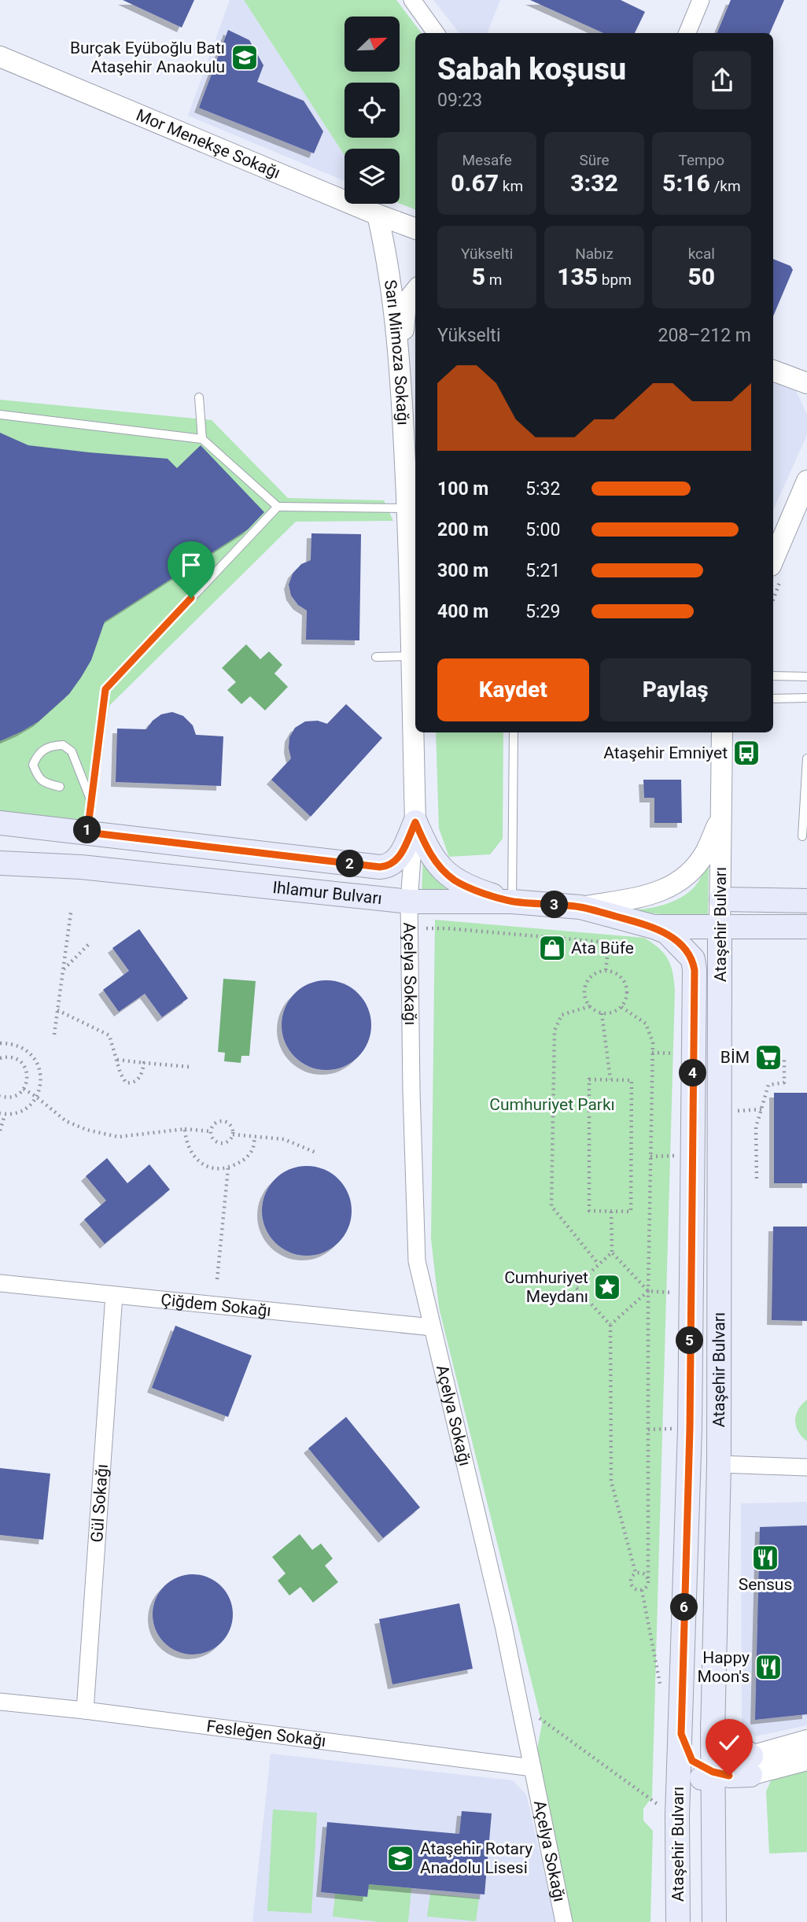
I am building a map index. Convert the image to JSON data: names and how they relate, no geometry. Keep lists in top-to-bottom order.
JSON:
{
  "streets": {
    "main road": ["Ihlamur Bulvarı", "Ataşehir Bulvarı"],
    "street": [
      "Mor Menekşe Sokağı",
      "Sarı Mimoza Sokağı",
      "Açelya Sokağı",
      "Çiğdem Sokağı",
      "Gül Sokağı",
      "Fesleğen Sokağı"
    ]
  },
  "crossings": [
    ["Mor Menekşe Sokağı", "Sarı Mimoza Sokağı"],
    ["Sarı Mimoza Sokağı", "Ihlamur Bulvarı"],
    ["Sarı Mimoza Sokağı", "Açelya Sokağı"],
    ["Ihlamur Bulvarı", "Ataşehir Bulvarı"],
    ["Ihlamur Bulvarı", "Açelya Sokağı"],
    ["Açelya Sokağı", "Çiğdem Sokağı"],
    ["Açelya Sokağı", "Fesleğen Sokağı"],
    ["Çiğdem Sokağı", "Gül Sokağı"],
    ["Gül Sokağı", "Fesleğen Sokağı"]
  ],
  "parks": ["Cumhuriyet Parkı"],
  "places": {
    "school or university": ["Burçak Eyüboğlu Batı Ataşehir Anaokulu", "Ataşehir Rotary Anadolu Lisesi"],
    "bus stop": ["Ataşehir Emniyet"],
    "shop": ["Ata Büfe"],
    "supermarket": ["BİM"],
    "place": ["Cumhuriyet Meydanı"],
    "restaurant": ["Sensus", "Happy Moon's"]
  },
  "north": "top right",
  "page": {
    "heading": ["Sabah koşusu", "09:23"],
    "stats": [
      ["Mesafe", "0.67 km"],
      ["Süre", "3:32"],
      ["Tempo", "5:16 /km"],
      ["Yükselti", "5 m"],
      ["Nabız", "135 bpm"],
      ["kcal", "50"]
    ],
    "chart": ["Yükselti", "208–212 m"],
    "list": [
      {
        "name": "100 m",
        "note": "5:32"
      },
      {
        "name": "200 m",
        "note": "5:00"
      },
      {
        "name": "300 m",
        "note": "5:21"
      },
      {
        "name": "400 m",
        "note": "5:29"
      }
    ],
    "buttons": ["Kaydet", "Paylaş"],
    "pins": [
      "1",
      "2",
      "3",
      "4",
      "5",
      "6"
    ]
  }
}
